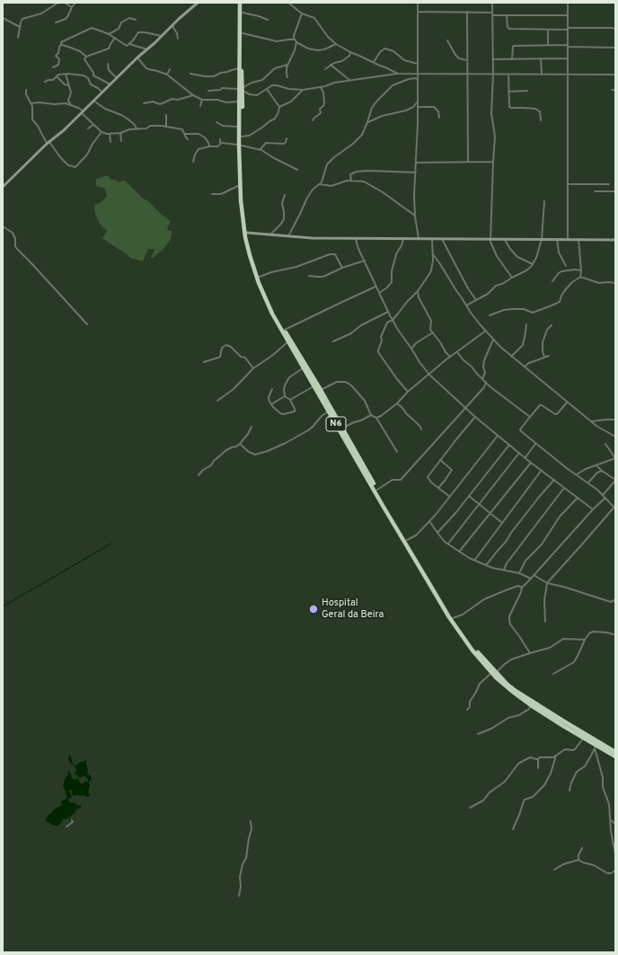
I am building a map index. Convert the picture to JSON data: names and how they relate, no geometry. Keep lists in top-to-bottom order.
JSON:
{
  "streets": {
    "highway": ["N6"]
  },
  "places": ["Hospital Geral da Beira"]
}
